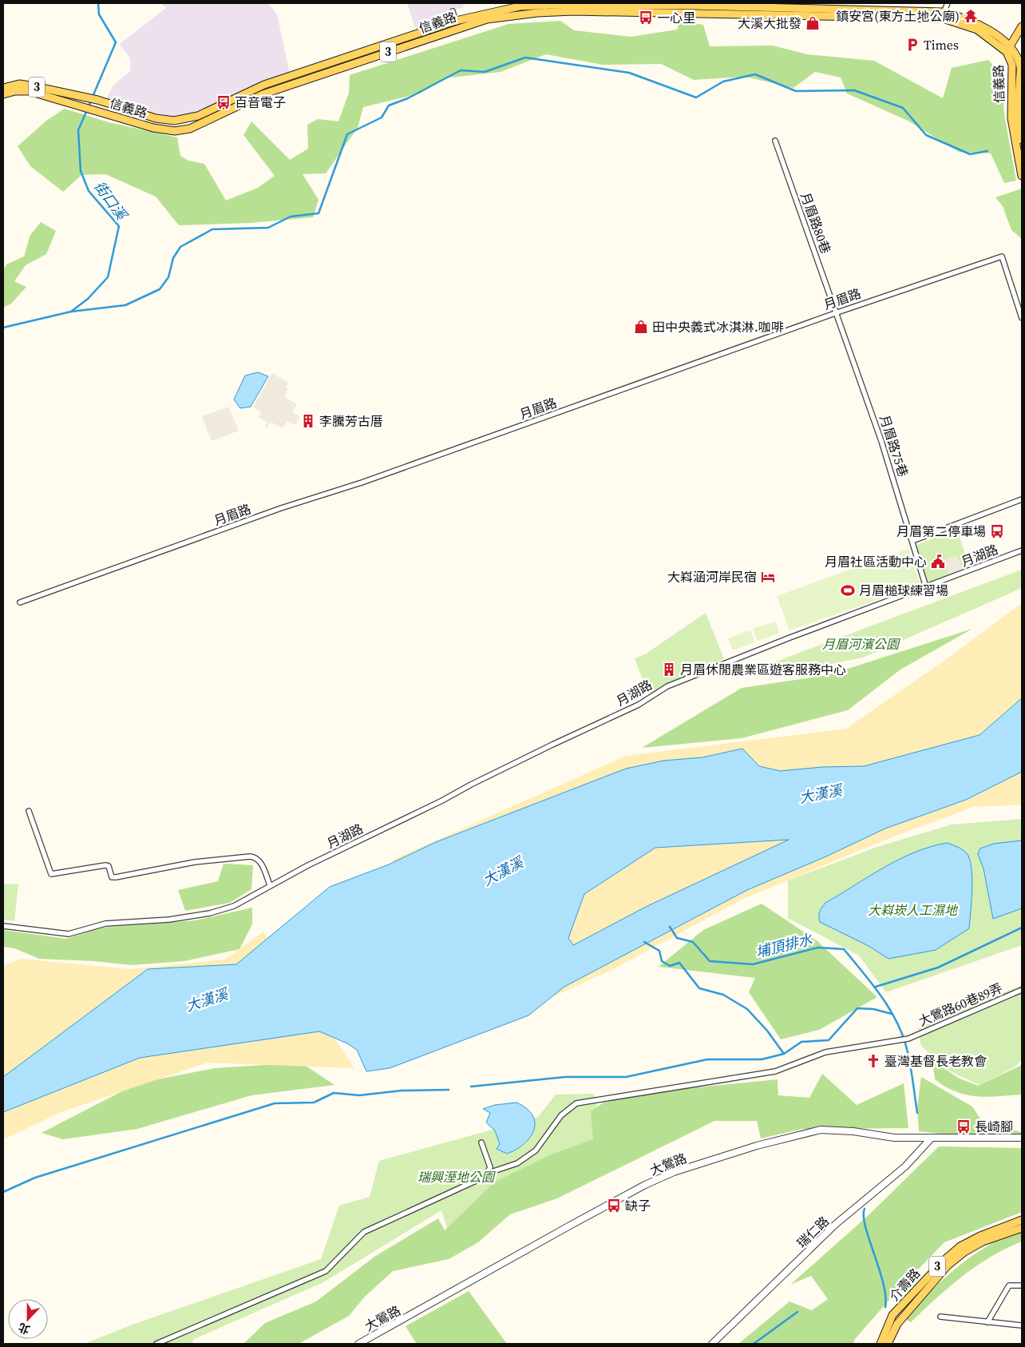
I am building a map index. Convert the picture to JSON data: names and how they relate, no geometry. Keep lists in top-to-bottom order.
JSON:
{
  "streets": {
    "main road": ["信義路", "3", "介壽路"],
    "street": [
      "月眉路80巷",
      "月眉路",
      "月眉路75巷",
      "月湖路",
      "大鶯路60巷89弄",
      "大鶯路",
      "瑞仁路"
    ]
  },
  "crossings": [
    ["信義路", "3"],
    ["月眉路80巷", "月眉路"],
    ["月眉路80巷", "月眉路75巷"],
    ["月眉路", "月眉路75巷"],
    ["月眉路75巷", "月湖路"],
    ["大鶯路", "瑞仁路"]
  ],
  "water": ["街口溪", "大漢溪", "埔頂排水"],
  "parks": ["月眉河濱公園", "大嵙崁人工濕地", "瑞興溼地公園"],
  "places": {
    "temple": ["鎮安宮(東方土地公廟)"],
    "bus stop": [
      "一心里",
      "百音電子",
      "月眉第二停車場",
      "長崎腳",
      "缺子"
    ],
    "shop": ["大溪大批發", "田中央義式冰淇淋.咖啡"],
    "parking": ["Times"],
    "building": ["李騰芳古厝", "月眉休閒農業區遊客服務中心"],
    "public building": ["月眉社區活動中心"],
    "hotel": ["大嵙涵河岸民宿"],
    "sports": ["月眉槌球練習場"],
    "church": ["臺灣基督長老教會"]
  },
  "north": "bottom"
}
